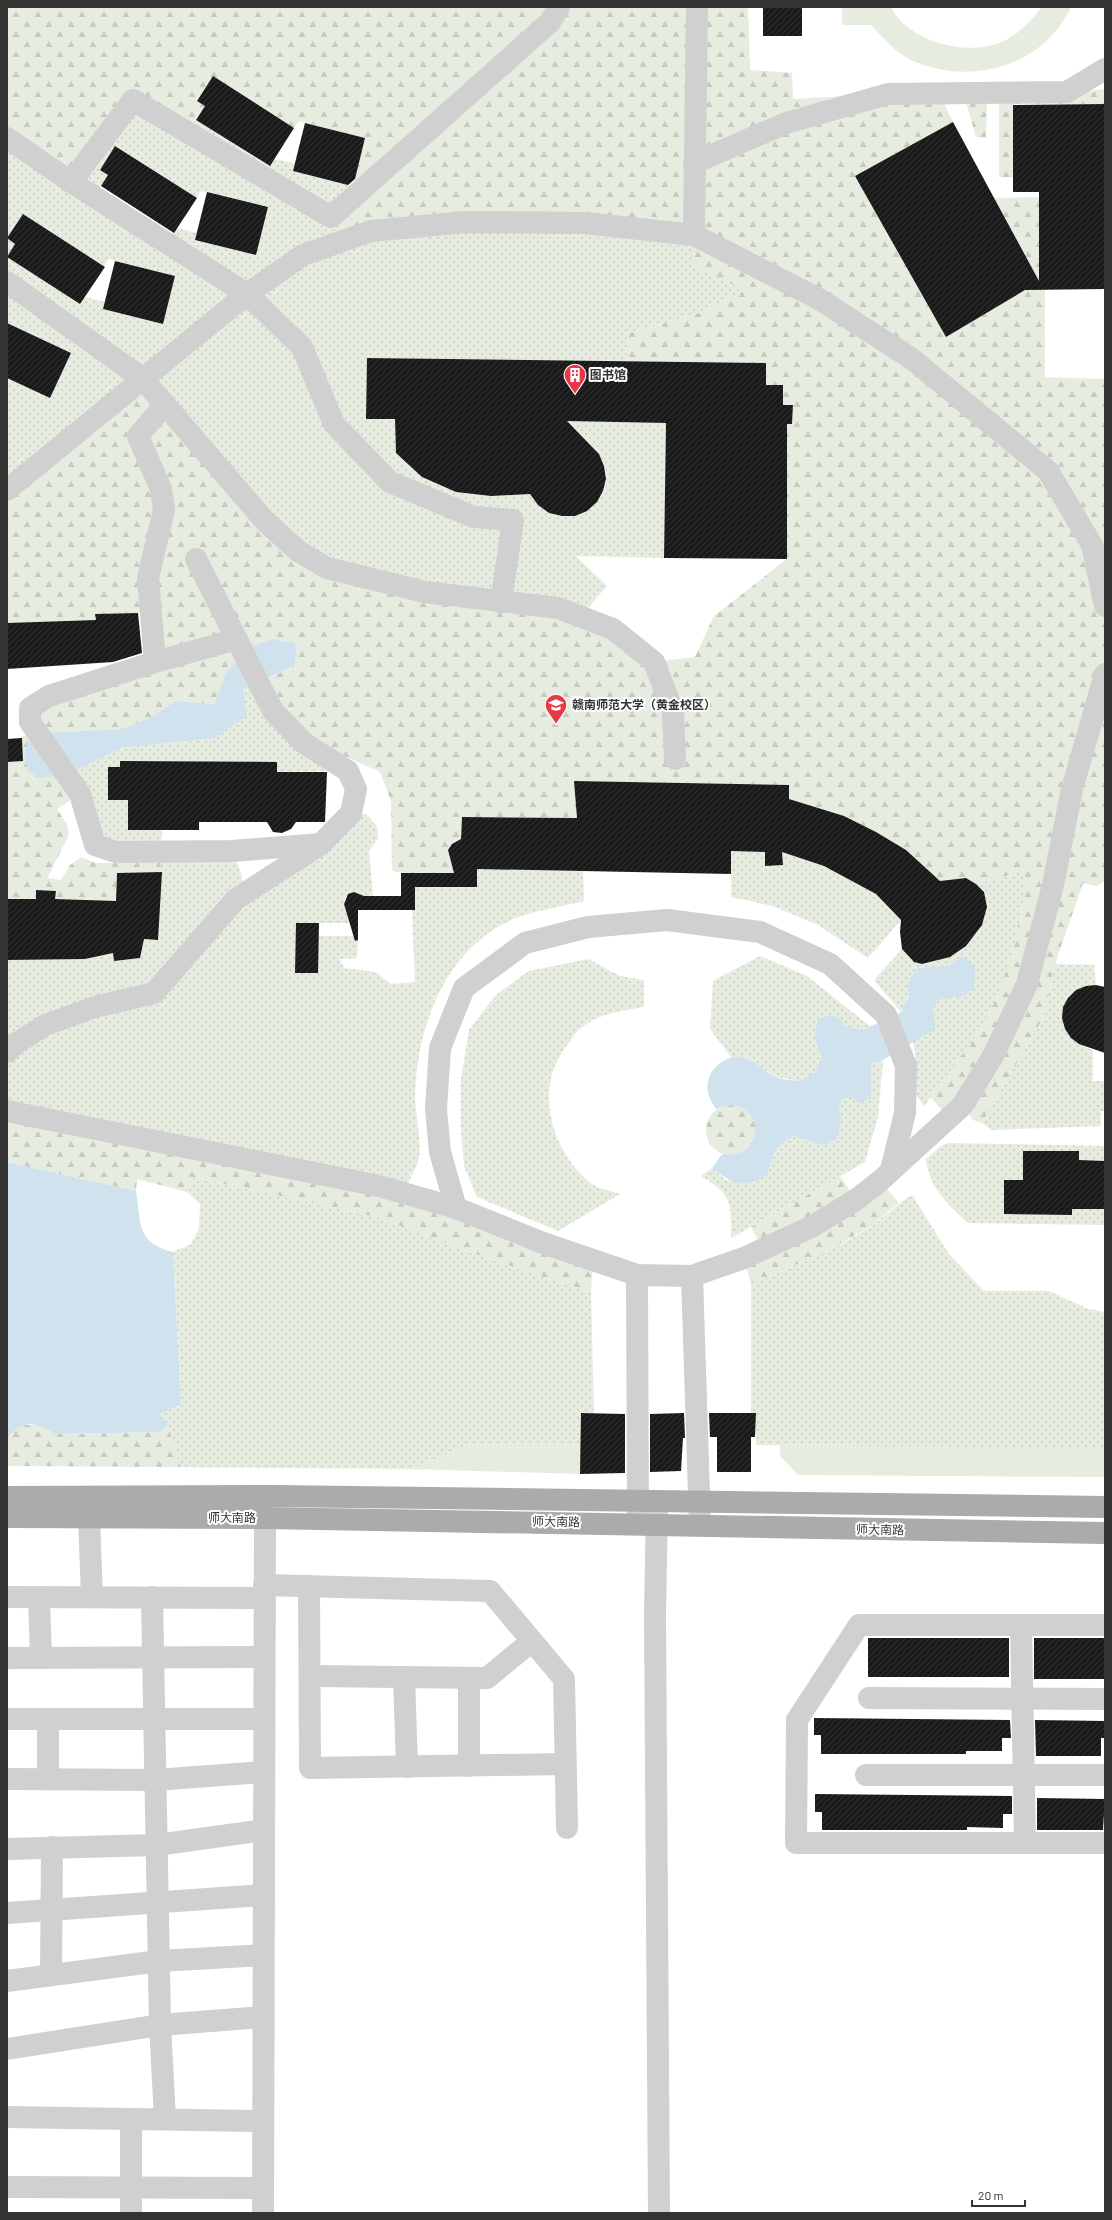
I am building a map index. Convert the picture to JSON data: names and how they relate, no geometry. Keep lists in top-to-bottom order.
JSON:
{
  "streets": {
    "main road": ["师大南路"]
  },
  "places": {
    "building": ["图书馆"],
    "school or university": ["赣南师范大学（黄金校区）"]
  },
  "scale_bar": "20 m"
}
